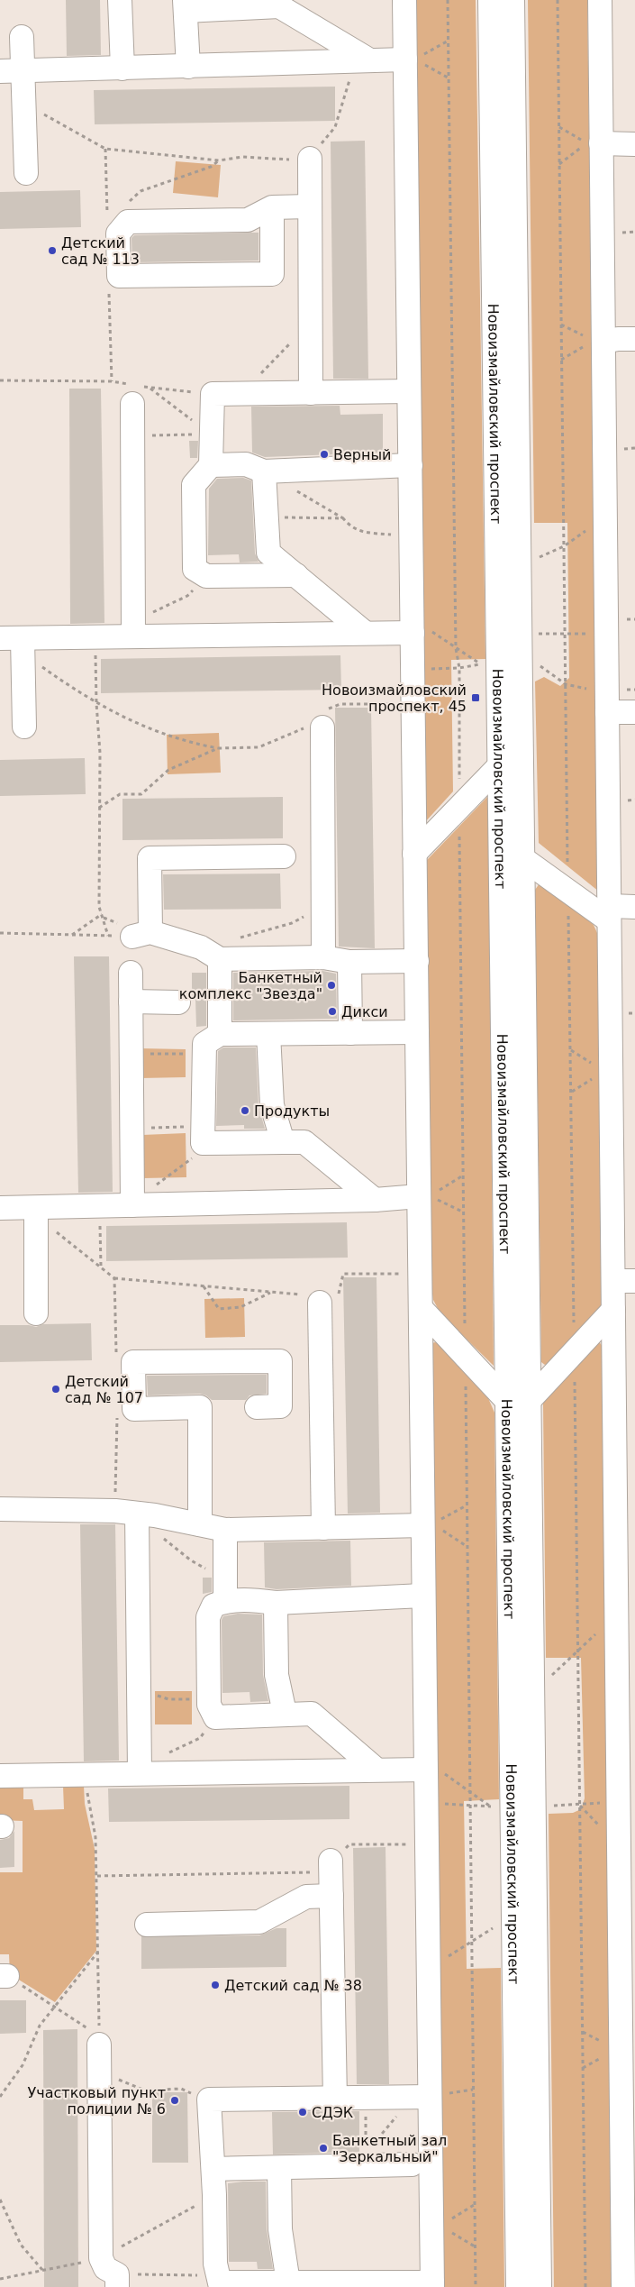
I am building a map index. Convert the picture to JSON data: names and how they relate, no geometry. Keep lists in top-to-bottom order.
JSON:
{
  "streets": {
    "street": ["Новоизмайловский проспект"]
  },
  "places": {
    "other": [
      "Детский сад № 113",
      "Верный",
      "Банкетный комплекс \"Звезда\"",
      "Дикси",
      "Продукты",
      "Детский сад № 107",
      "Детский сад № 38",
      "Участковый пункт полиции № 6",
      "СДЭК",
      "Банкетный зал \"Зеркальный\""
    ],
    "transit": ["Новоизмайловский проспект, 45"]
  }
}
